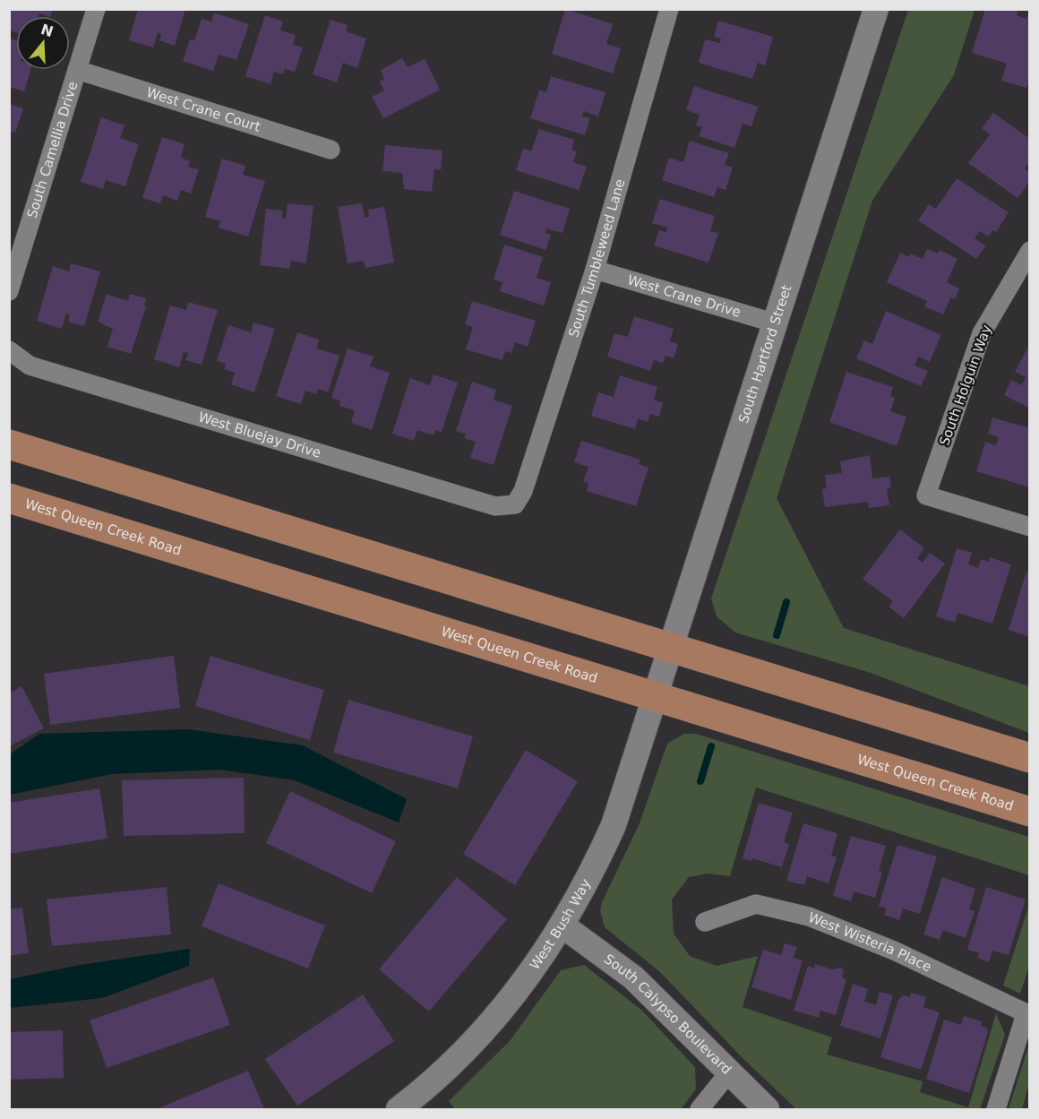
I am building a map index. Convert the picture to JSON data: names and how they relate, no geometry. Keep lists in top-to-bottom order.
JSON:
{
  "streets": {
    "main road": ["West Queen Creek Road"],
    "street": [
      "West Crane Court",
      "South Camellia Drive",
      "South Tumbleweed Lane",
      "West Crane Drive",
      "South Hartford Street",
      "South Holguin Way",
      "West Bluejay Drive",
      "West Bush Way",
      "West Wisteria Place",
      "South Calypso Boulevard"
    ]
  },
  "crossings": [
    ["West Crane Court", "South Camellia Drive"],
    ["South Tumbleweed Lane", "West Crane Drive"],
    ["South Tumbleweed Lane", "West Bluejay Drive"],
    ["West Crane Drive", "South Hartford Street"],
    ["South Hartford Street", "West Queen Creek Road"],
    ["South Hartford Street", "West Bush Way"],
    ["West Queen Creek Road", "West Bush Way"],
    ["West Bush Way", "South Calypso Boulevard"]
  ],
  "north": "top"
}
